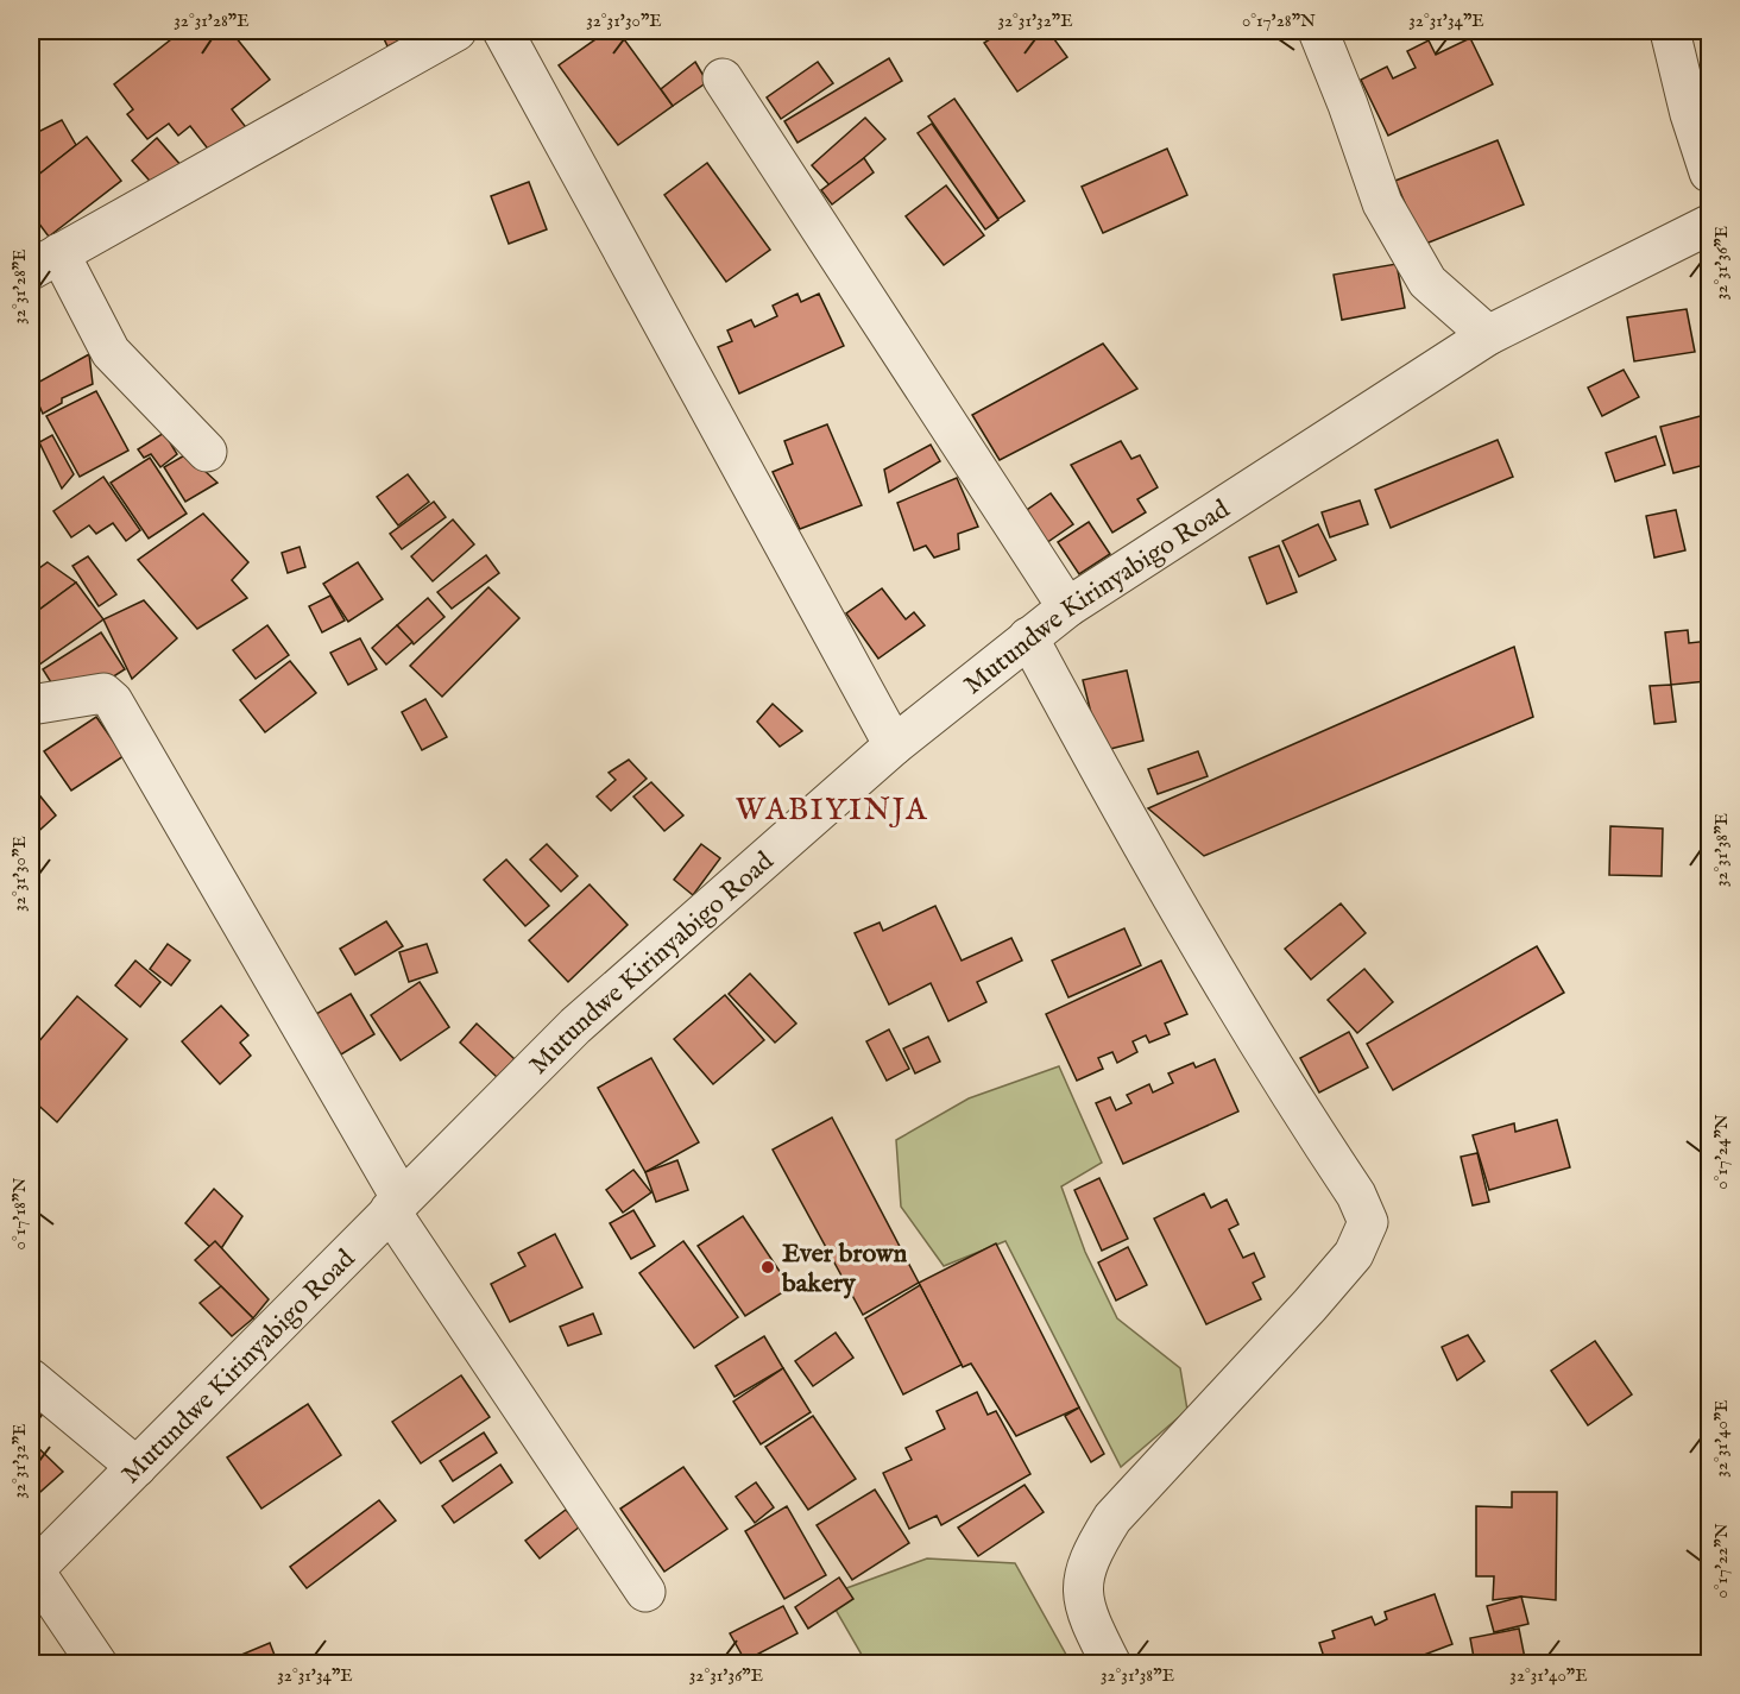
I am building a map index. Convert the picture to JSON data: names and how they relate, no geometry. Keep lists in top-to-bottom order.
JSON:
{
  "streets": {
    "street": ["Mutundwe Kirinyabigo Road"]
  },
  "districts": ["WABIYINJA"],
  "places": ["Ever brown bakery"],
  "coordinates": [
    "32°31'28\"E",
    "32°31'30\"E",
    "32°31'32\"E",
    "0°17'28\"N",
    "32°31'34\"E",
    "32°31'36\"E",
    "32°31'38\"E",
    "0°17'24\"N",
    "0°17'18\"N",
    "32°31'40\"E",
    "0°17'22\"N"
  ]
}
